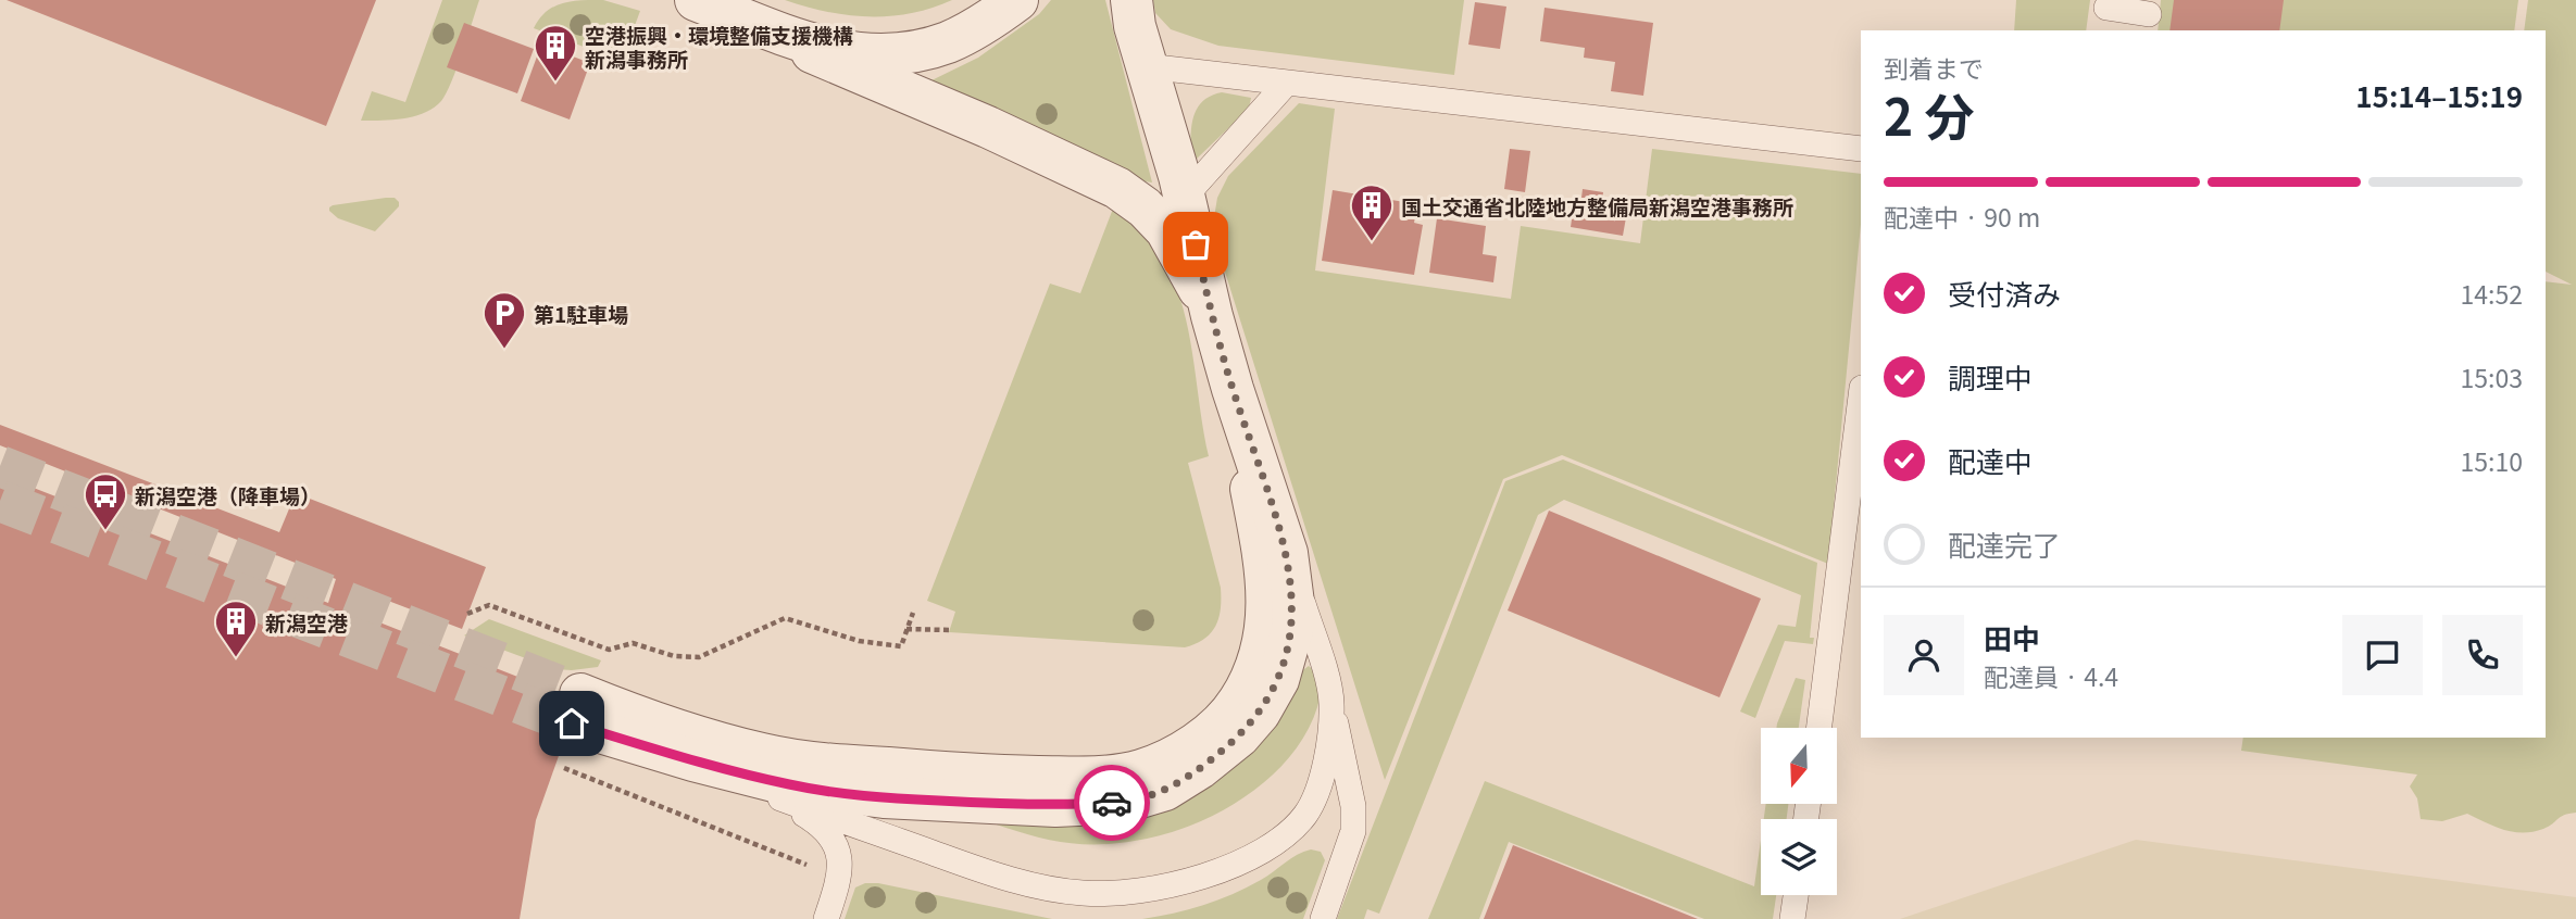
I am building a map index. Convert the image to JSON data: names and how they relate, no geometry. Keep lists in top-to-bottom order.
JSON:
{
  "places": {
    "building": ["空港振興・環境整備支援機構 新潟事務所", "国土交通省北陸地方整備局新潟空港事務所", "新潟空港"],
    "parking": ["第1駐車場"],
    "bus stop": ["新潟空港（降車場）"]
  },
  "north": "bottom",
  "page": {
    "heading": ["2 分", "到着まで", "15:14–15:19"],
    "panel": ["田中", "配達員 · 4.4"],
    "bar": "配達中 · 90 m",
    "list": [
      ["受付済み", "14:52"],
      ["調理中", "15:03"],
      ["配達中", "15:10"],
      "配達完了"
    ]
  }
}
